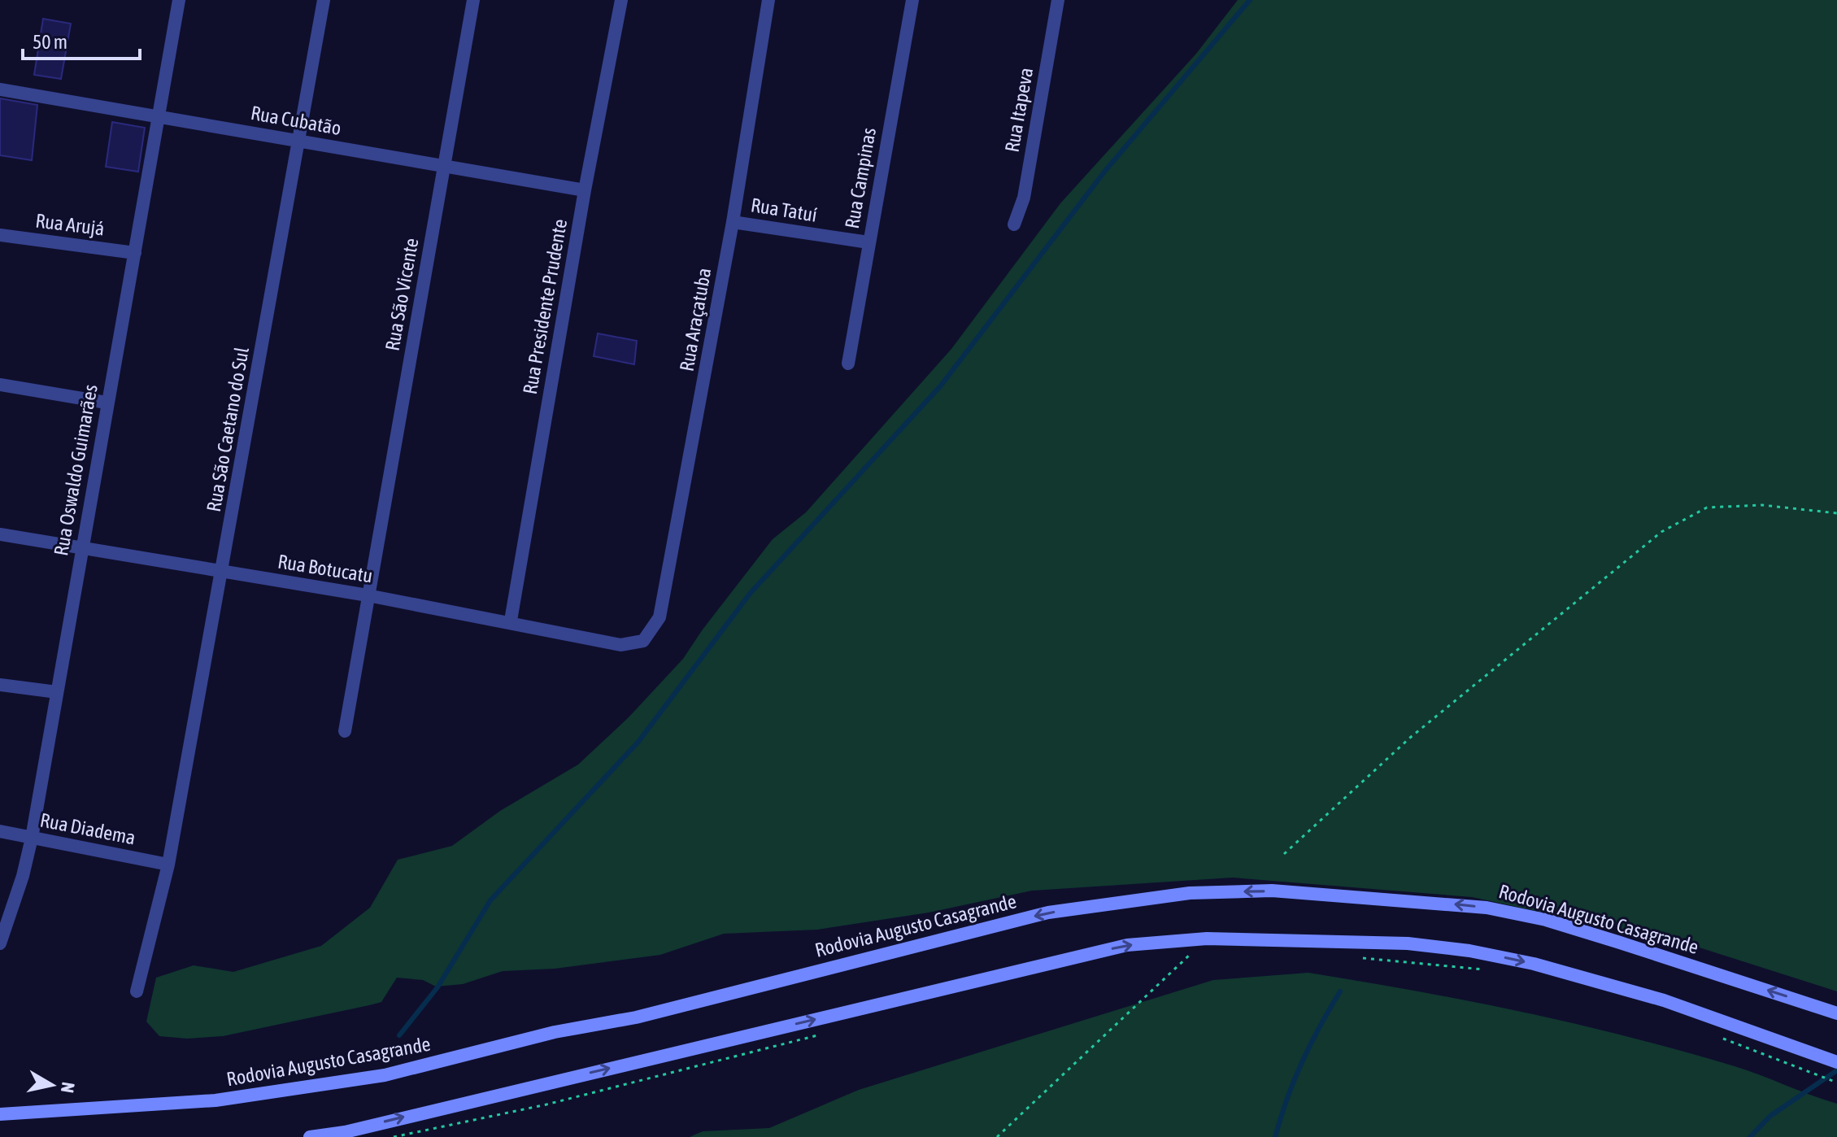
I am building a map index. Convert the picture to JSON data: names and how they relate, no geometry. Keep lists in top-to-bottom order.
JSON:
{
  "streets": {
    "main road": ["Rodovia Augusto Casagrande"],
    "street": [
      "Rua Itapeva",
      "Rua Cubatão",
      "Rua Campinas",
      "Rua Tatuí",
      "Rua Arujá",
      "Rua São Vicente",
      "Rua Presidente Prudente",
      "Rua Araçatuba",
      "Rua São Caetano do Sul",
      "Rua Oswaldo Guimarães",
      "Rua Botucatu",
      "Rua Diadema"
    ]
  },
  "crossings": [
    ["Rua Cubatão", "Rua São Vicente"],
    ["Rua Cubatão", "Rua Presidente Prudente"],
    ["Rua Cubatão", "Rua São Caetano do Sul"],
    ["Rua Cubatão", "Rua Oswaldo Guimarães"],
    ["Rua Campinas", "Rua Tatuí"],
    ["Rua Tatuí", "Rua Araçatuba"],
    ["Rua Arujá", "Rua Oswaldo Guimarães"],
    ["Rua São Vicente", "Rua Botucatu"],
    ["Rua Presidente Prudente", "Rua Botucatu"],
    ["Rua Araçatuba", "Rua Botucatu"],
    ["Rua São Caetano do Sul", "Rua Botucatu"],
    ["Rua São Caetano do Sul", "Rua Diadema"],
    ["Rua Oswaldo Guimarães", "Rua Botucatu"],
    ["Rua Oswaldo Guimarães", "Rua Diadema"]
  ],
  "scale_bar": "50 m",
  "north": "right"
}
